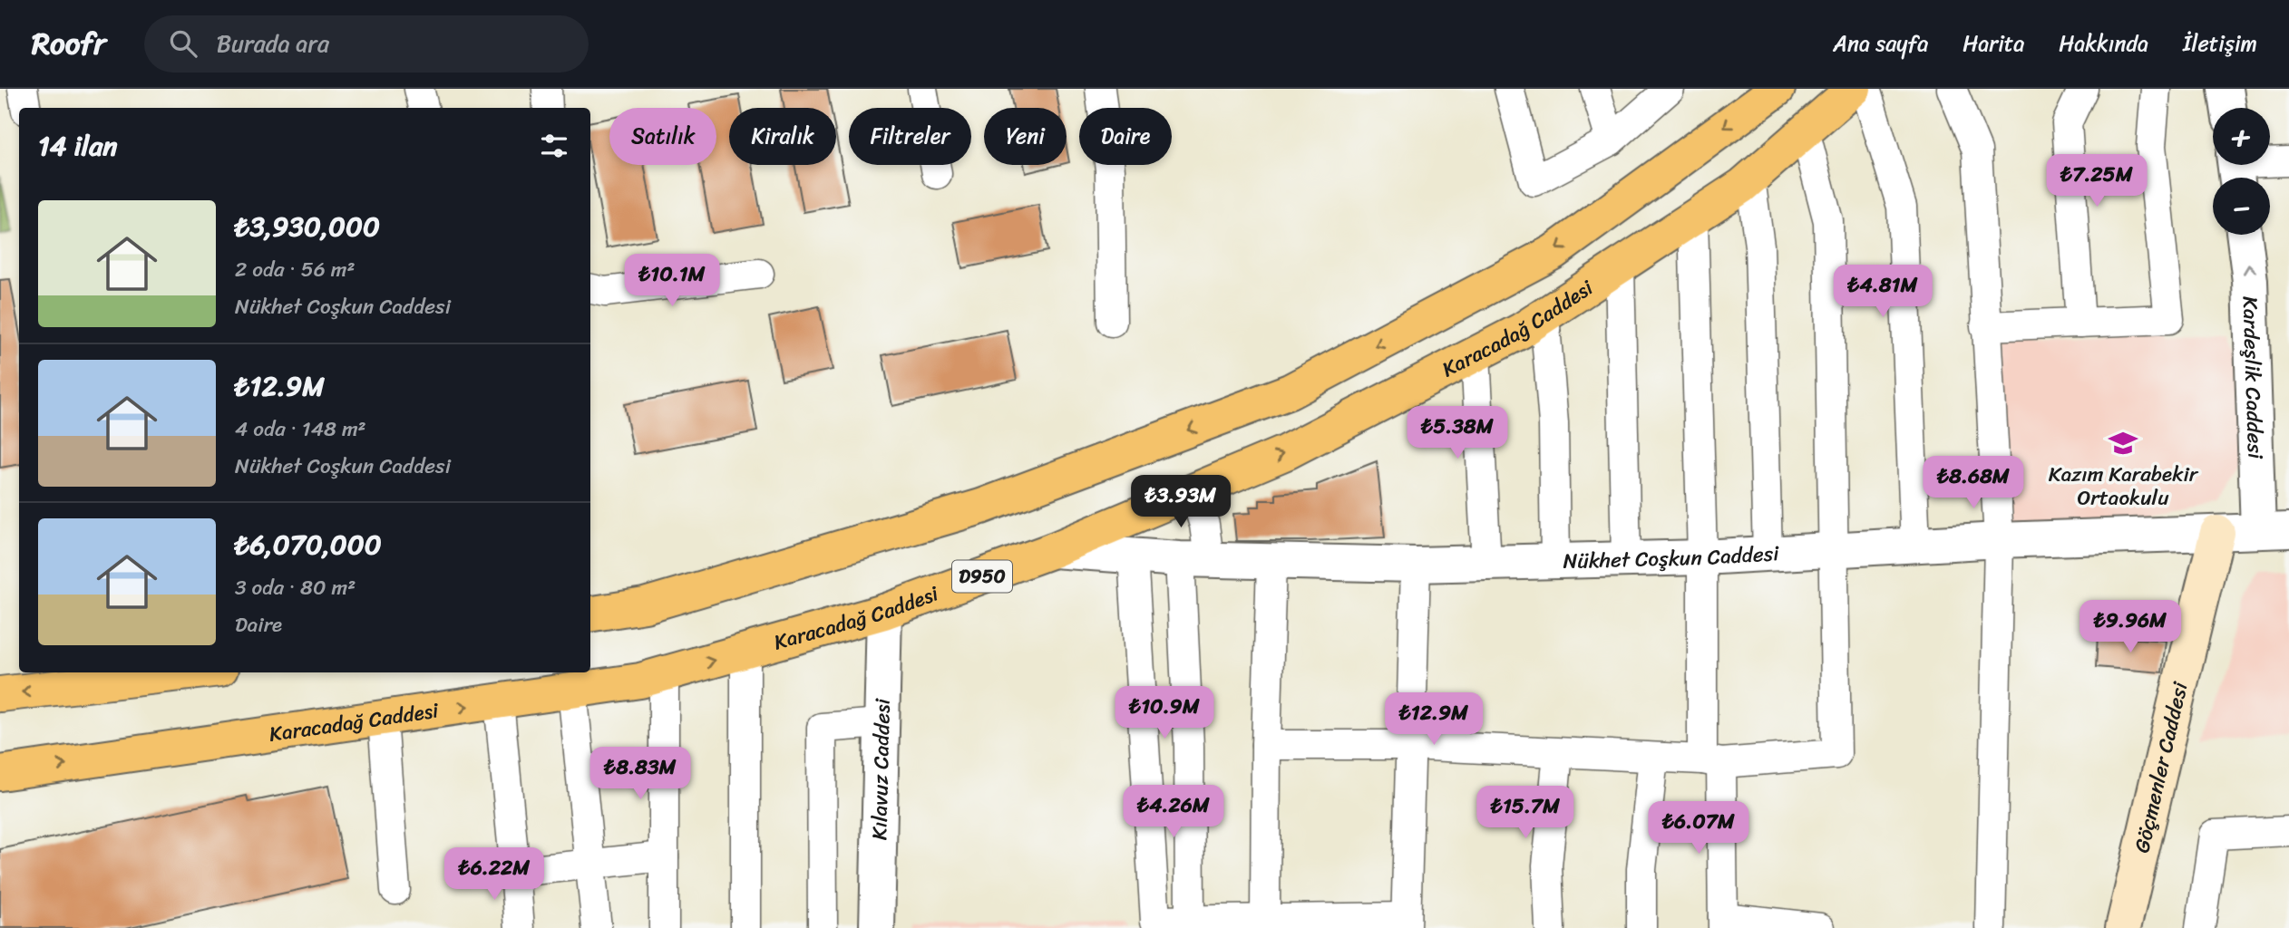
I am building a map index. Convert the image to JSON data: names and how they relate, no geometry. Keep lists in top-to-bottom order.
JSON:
{
  "streets": {
    "highway": ["Karacadağ Caddesi", "D950"],
    "main road": ["Göçmenler Caddesi"],
    "street": ["Kardeşlik Caddesi", "Nükhet Coşkun Caddesi", "Kılavuz Caddesi"]
  },
  "crossings": [
    ["Karacadağ Caddesi", "Nükhet Coşkun Caddesi"],
    ["Karacadağ Caddesi", "Kılavuz Caddesi"],
    ["Kardeşlik Caddesi", "Nükhet Coşkun Caddesi"],
    ["Nükhet Coşkun Caddesi", "Göçmenler Caddesi"]
  ],
  "places": {
    "school or university": ["Kazım Karabekir Ortaokulu"]
  },
  "page": {
    "header": "Roofr",
    "search": "Burada ara",
    "nav": [
      "Ana sayfa",
      "Harita",
      "Hakkında",
      "İletişim"
    ],
    "map_buttons": ["+", "−"],
    "chip": [
      "Satılık",
      "Kiralık",
      "Filtreler",
      "Yeni",
      "Daire"
    ],
    "heading": "14 ilan",
    "price": [
      "₺7.25M",
      "₺10.1M",
      "₺4.81M",
      "₺5.38M",
      "₺8.68M",
      "₺3.93M",
      "₺9.96M",
      "₺10.9M",
      "₺12.9M",
      "₺8.83M",
      "₺4.26M",
      "₺15.7M",
      "₺6.07M",
      "₺6.22M"
    ],
    "list": [
      {
        "name": "₺3,930,000",
        "note": "2 oda · 56 m² · Nükhet Coşkun Caddesi"
      },
      {
        "name": "₺12.9M",
        "note": "4 oda · 148 m² · Nükhet Coşkun Caddesi"
      },
      {
        "name": "₺6,070,000",
        "note": "3 oda · 80 m² · Daire"
      }
    ]
  }
}
